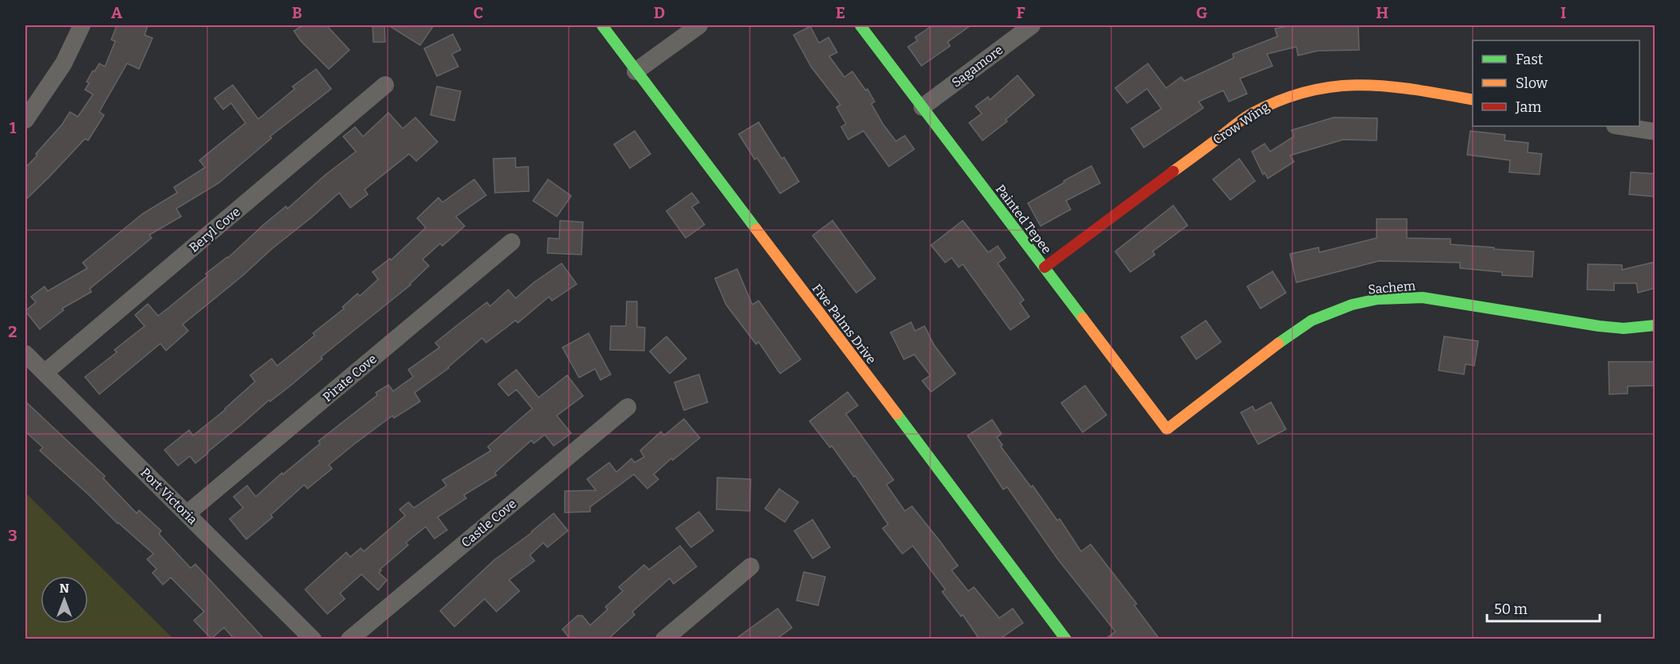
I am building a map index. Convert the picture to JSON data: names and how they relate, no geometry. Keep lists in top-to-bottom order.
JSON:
{
  "streets": {
    "street": [
      "Sagamore",
      "Crow Wing",
      "Painted Tepee",
      "Beryl Cove",
      "Sachem",
      "Five Palms Drive",
      "Pirate Cove",
      "Port Victoria",
      "Castle Cove"
    ]
  },
  "crossings": [
    ["Sagamore", "Painted Tepee"],
    ["Crow Wing", "Painted Tepee"],
    ["Painted Tepee", "Sachem"],
    ["Beryl Cove", "Port Victoria"],
    ["Pirate Cove", "Port Victoria"]
  ],
  "legend": ["Fast", "Slow", "Jam"],
  "scale_bar": "50 m",
  "north": "top",
  "grid": {
    "columns": [
      "A",
      "B",
      "C",
      "D",
      "E",
      "F",
      "G",
      "H",
      "I"
    ],
    "rows": ["1", "2", "3"]
  }
}
